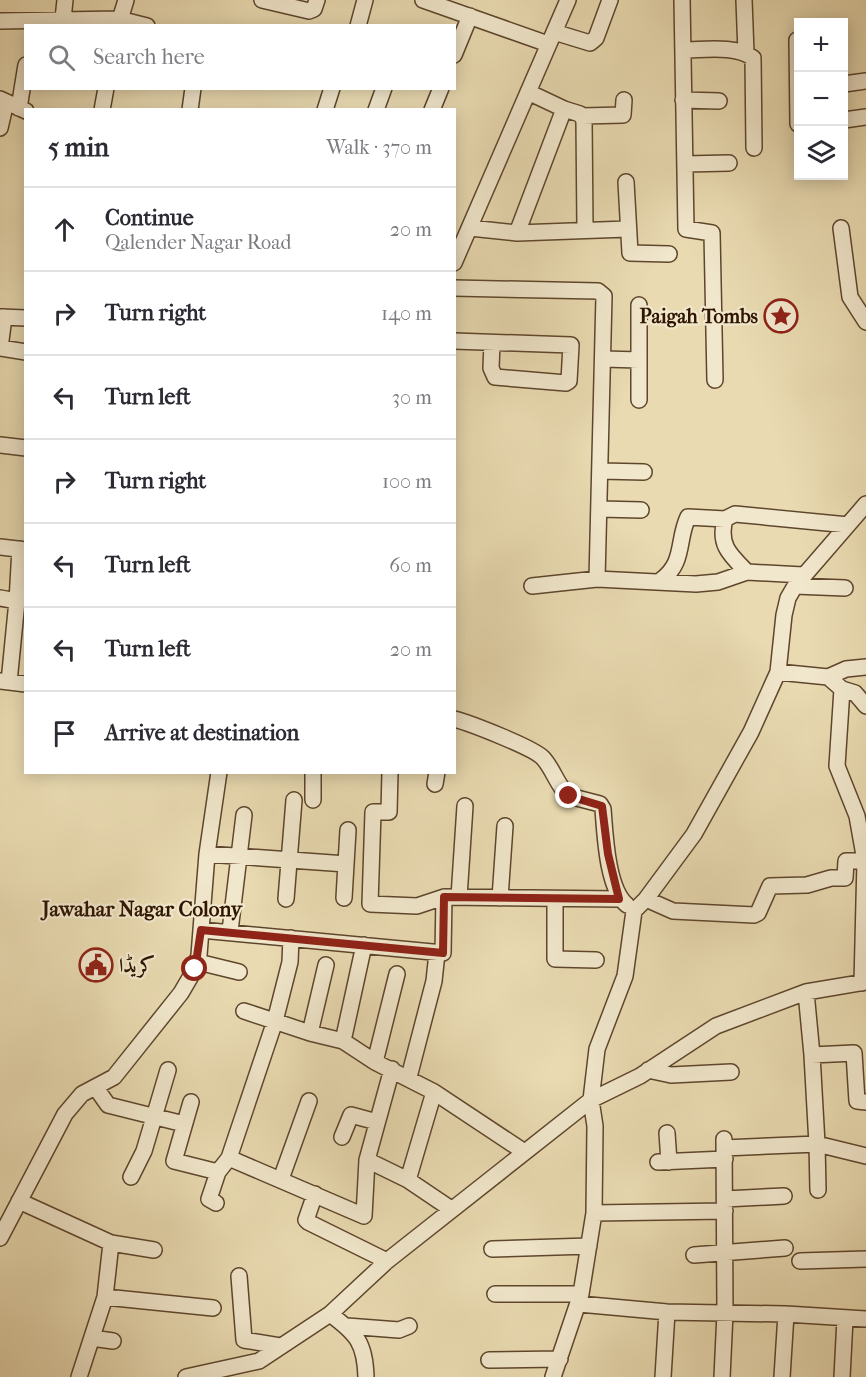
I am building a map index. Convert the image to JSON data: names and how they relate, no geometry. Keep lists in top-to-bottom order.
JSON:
{
  "districts": ["Jawahar Nagar Colony"],
  "places": {
    "place": ["Paigah Tombs"],
    "public building": ["کریڈا"]
  },
  "page": {
    "map_buttons": ["+", "−"],
    "search": "Search here",
    "heading": ["5 min", "Walk · 370 m"],
    "list": [
      ["Continue", "Qalender Nagar Road", "20 m"],
      ["Turn right", "140 m"],
      ["Turn left", "30 m"],
      ["Turn right", "100 m"],
      ["Turn left", "60 m"],
      ["Turn left", "20 m"],
      "Arrive at destination"
    ]
  }
}
